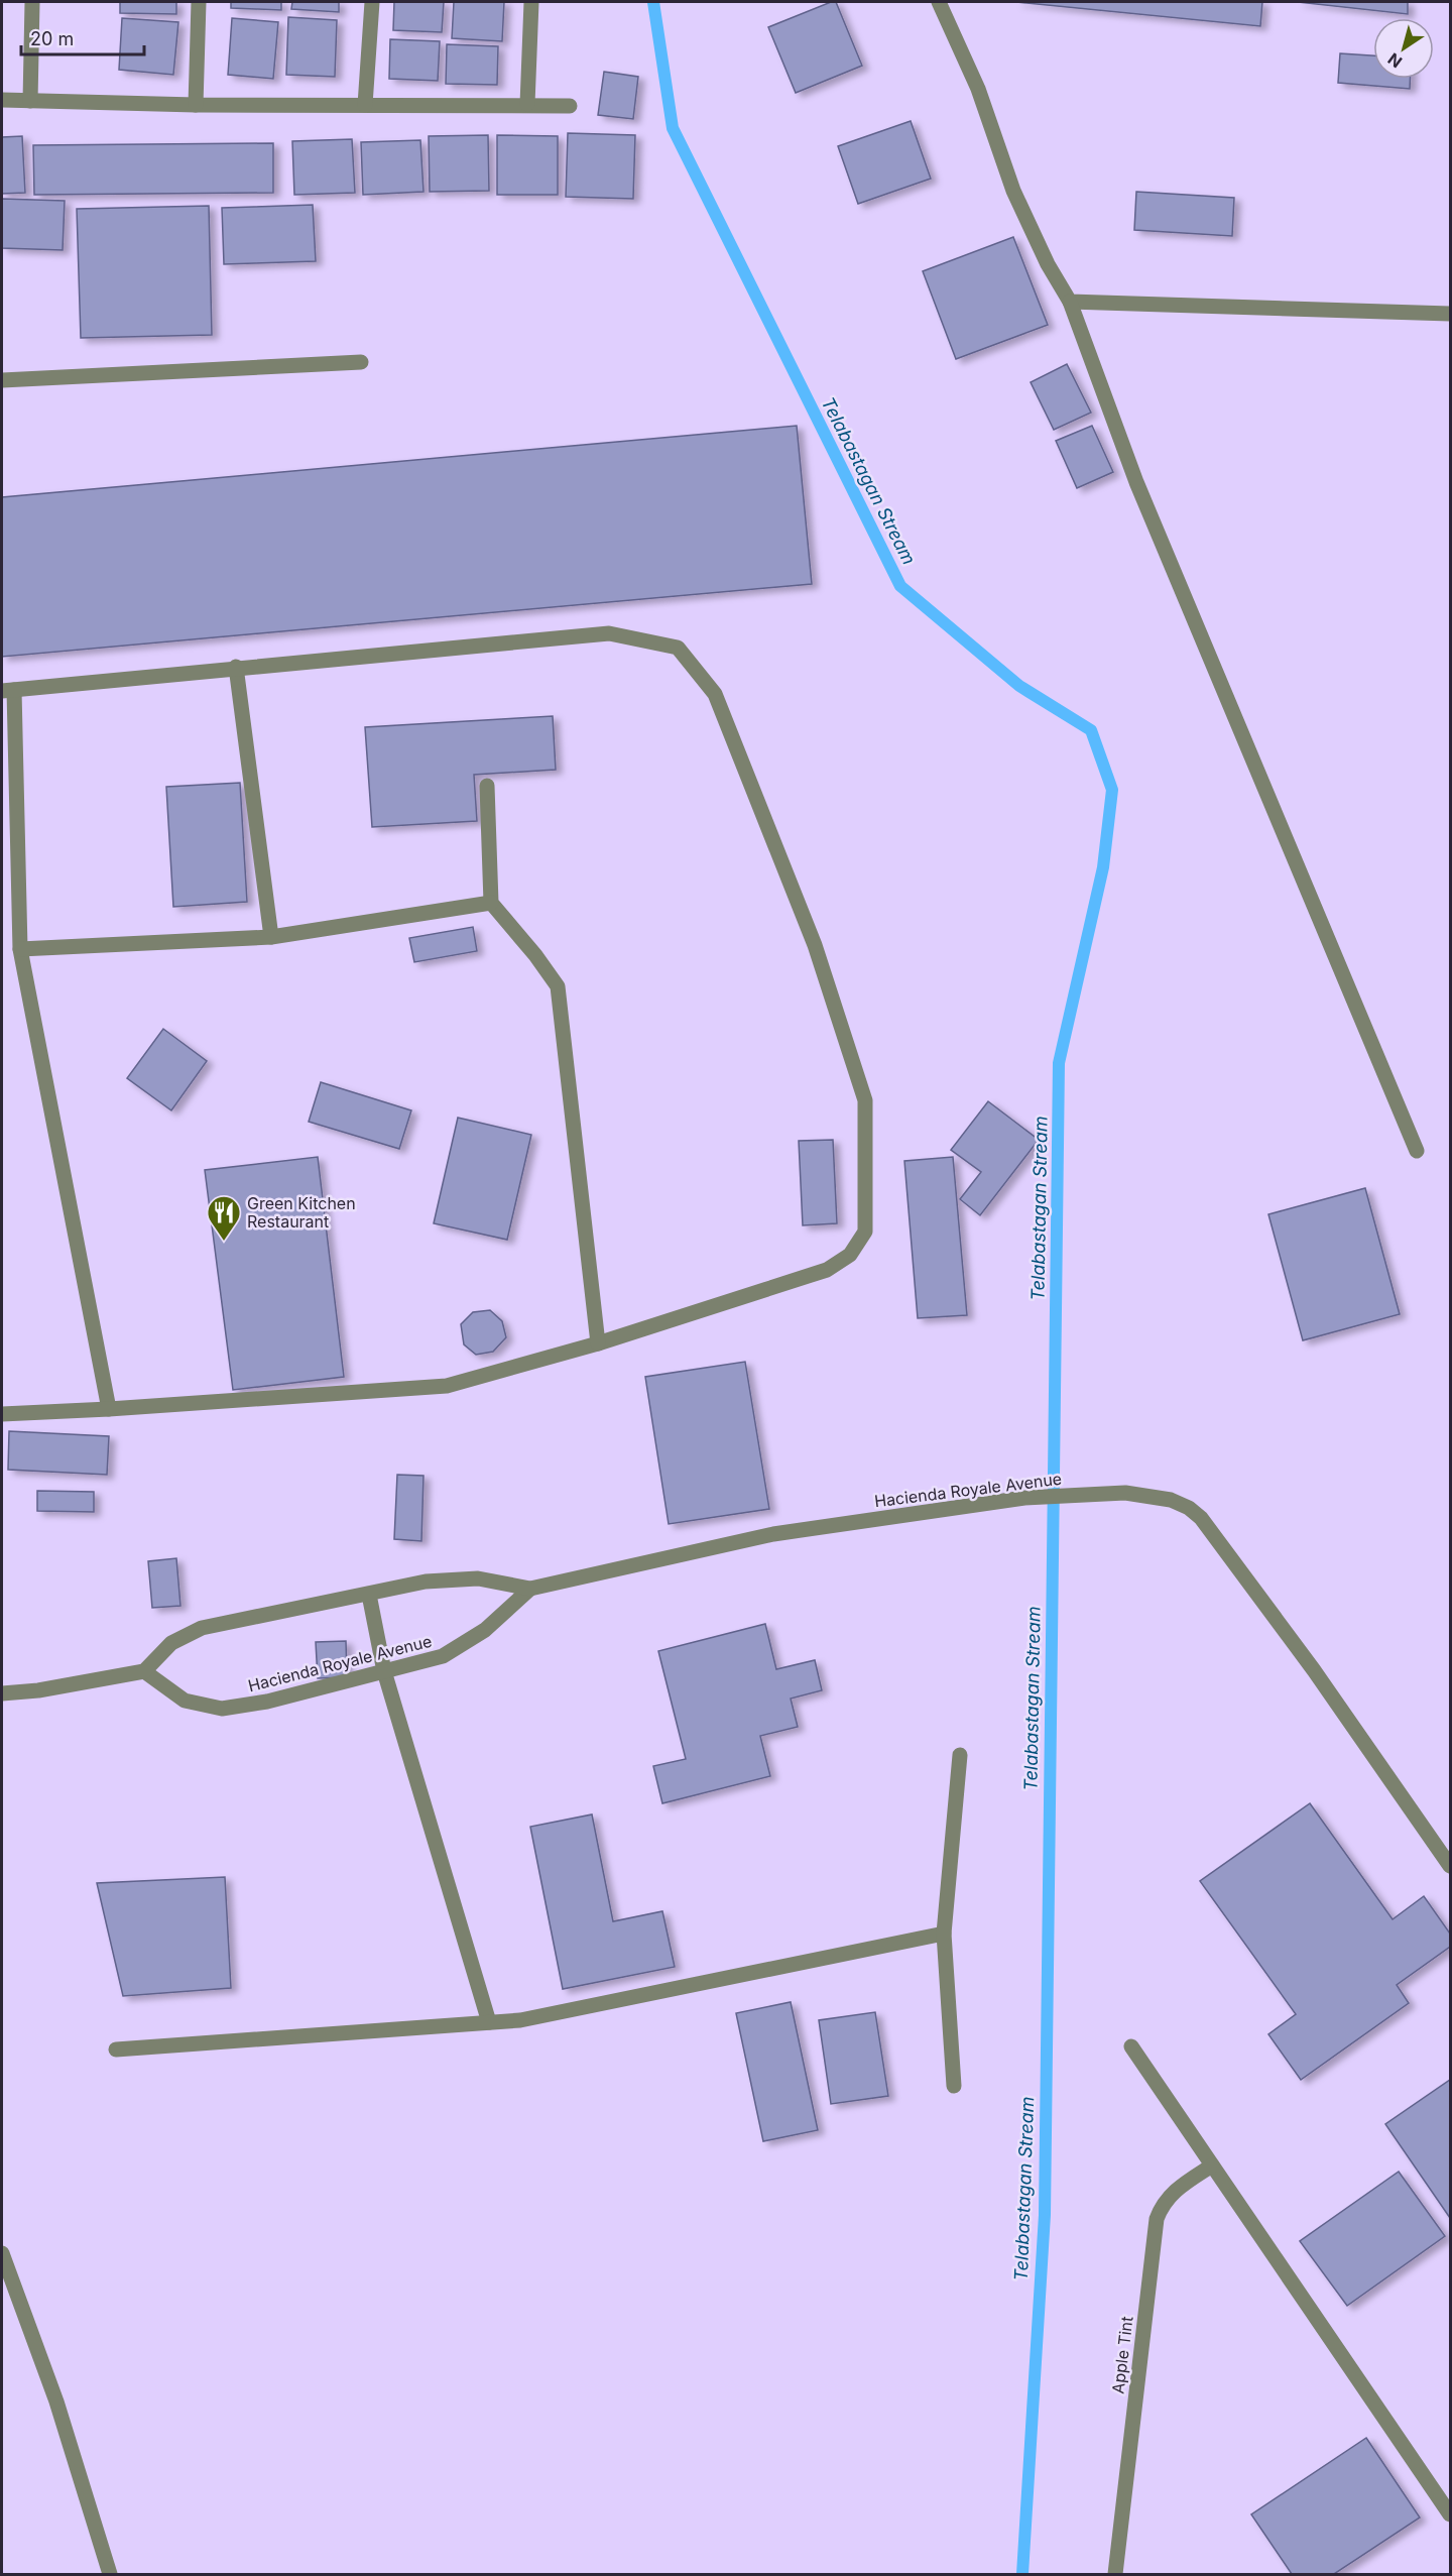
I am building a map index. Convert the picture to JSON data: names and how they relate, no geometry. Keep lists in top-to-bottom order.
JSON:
{
  "streets": {
    "street": ["Hacienda Royale Avenue", "Apple Tint"]
  },
  "water": ["Telabastagan Stream"],
  "places": {
    "restaurant": ["Green Kitchen Restaurant"]
  },
  "scale_bar": "20 m",
  "north": "bottom left"
}
